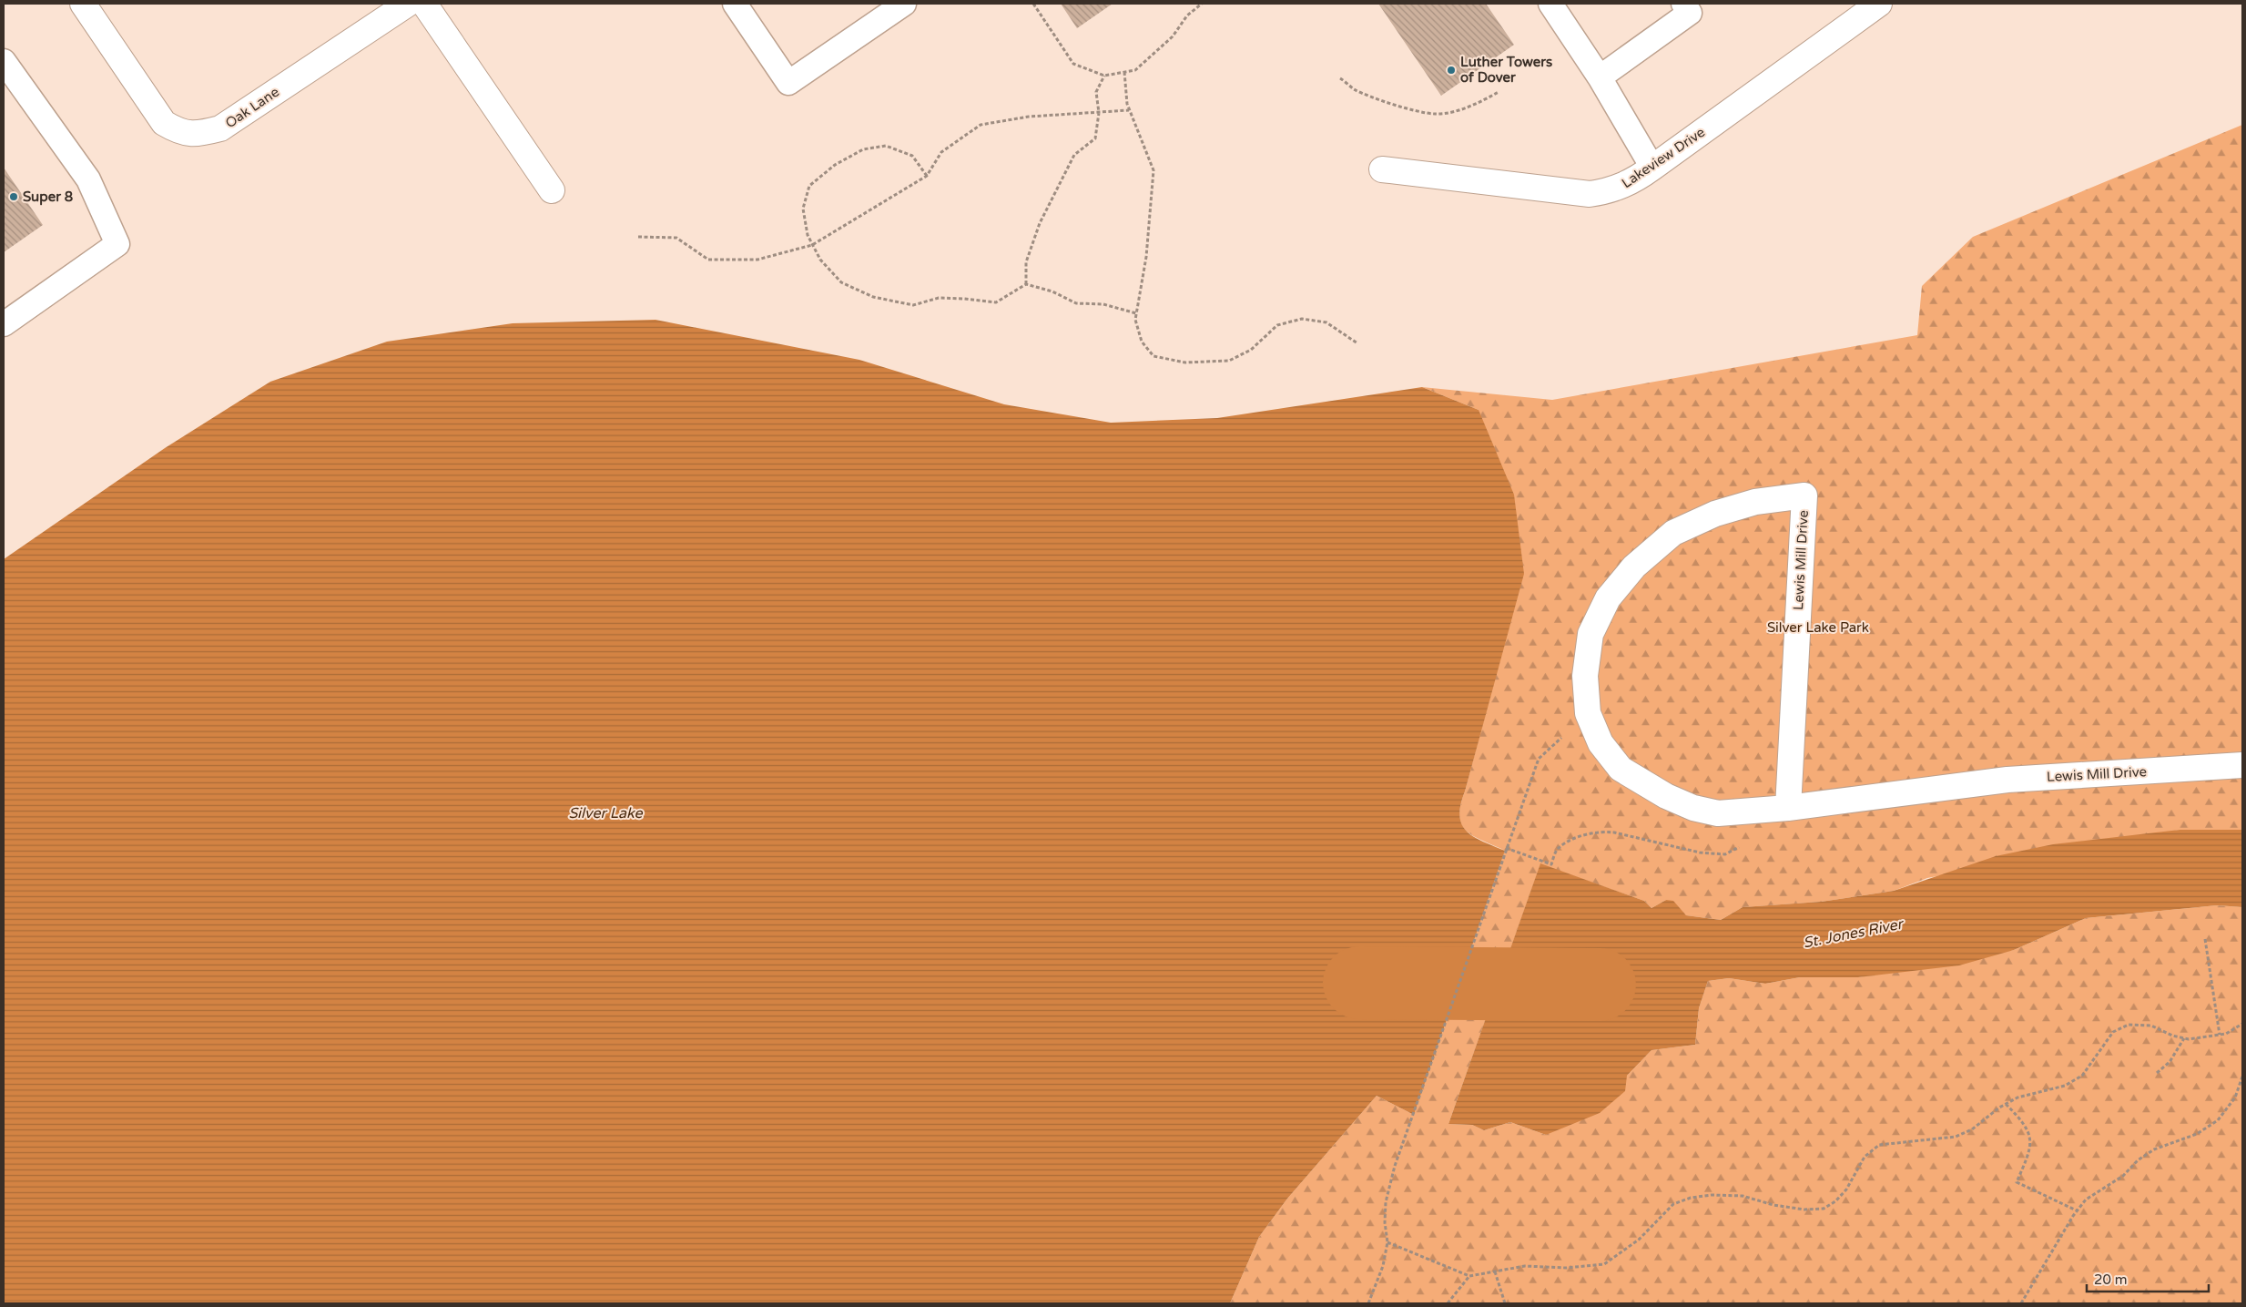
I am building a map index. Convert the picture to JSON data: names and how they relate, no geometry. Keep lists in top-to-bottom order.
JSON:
{
  "streets": {
    "street": ["Oak Lane", "Lakeview Drive", "Lewis Mill Drive"]
  },
  "water": ["Silver Lake", "St. Jones River"],
  "parks": ["Silver Lake Park"],
  "places": ["Luther Towers of Dover", "Super 8"],
  "scale_bar": "20 m"
}
